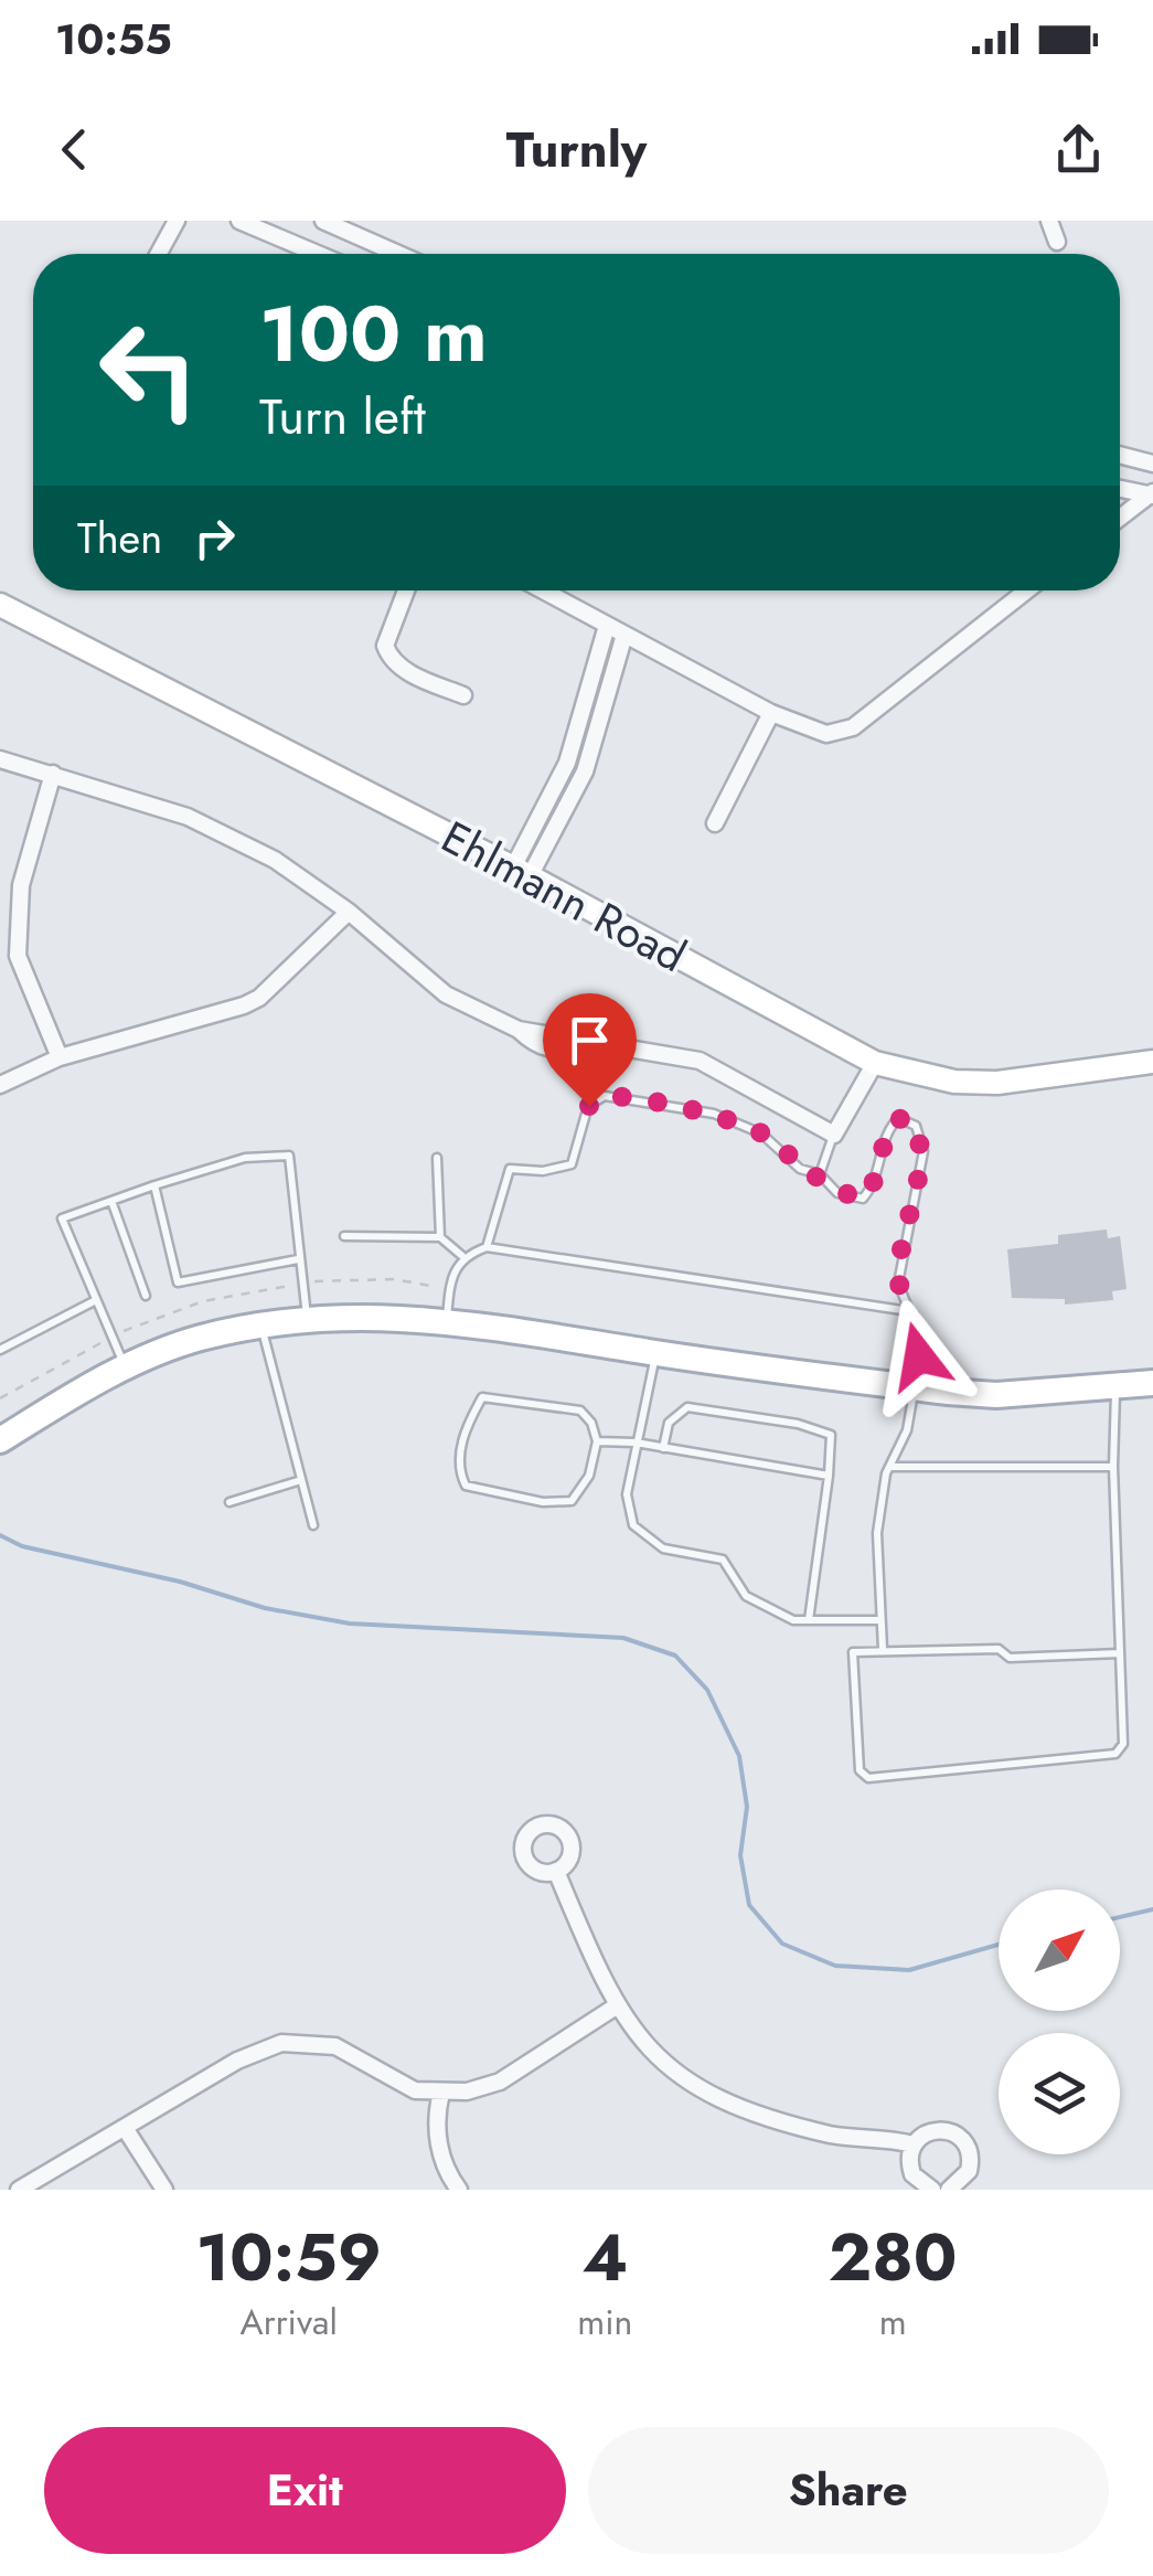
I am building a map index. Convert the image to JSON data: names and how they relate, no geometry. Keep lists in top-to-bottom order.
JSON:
{
  "streets": {
    "street": ["Ehlmann Road"]
  },
  "north": "top right",
  "page": {
    "status": "10:55",
    "header": "Turnly",
    "turn": ["100 m", "Turn left"],
    "then": "Then",
    "eta": [
      "10:59",
      "Arrival",
      "4",
      "min",
      "280",
      "m"
    ],
    "buttons": ["Exit", "Share"]
  }
}
